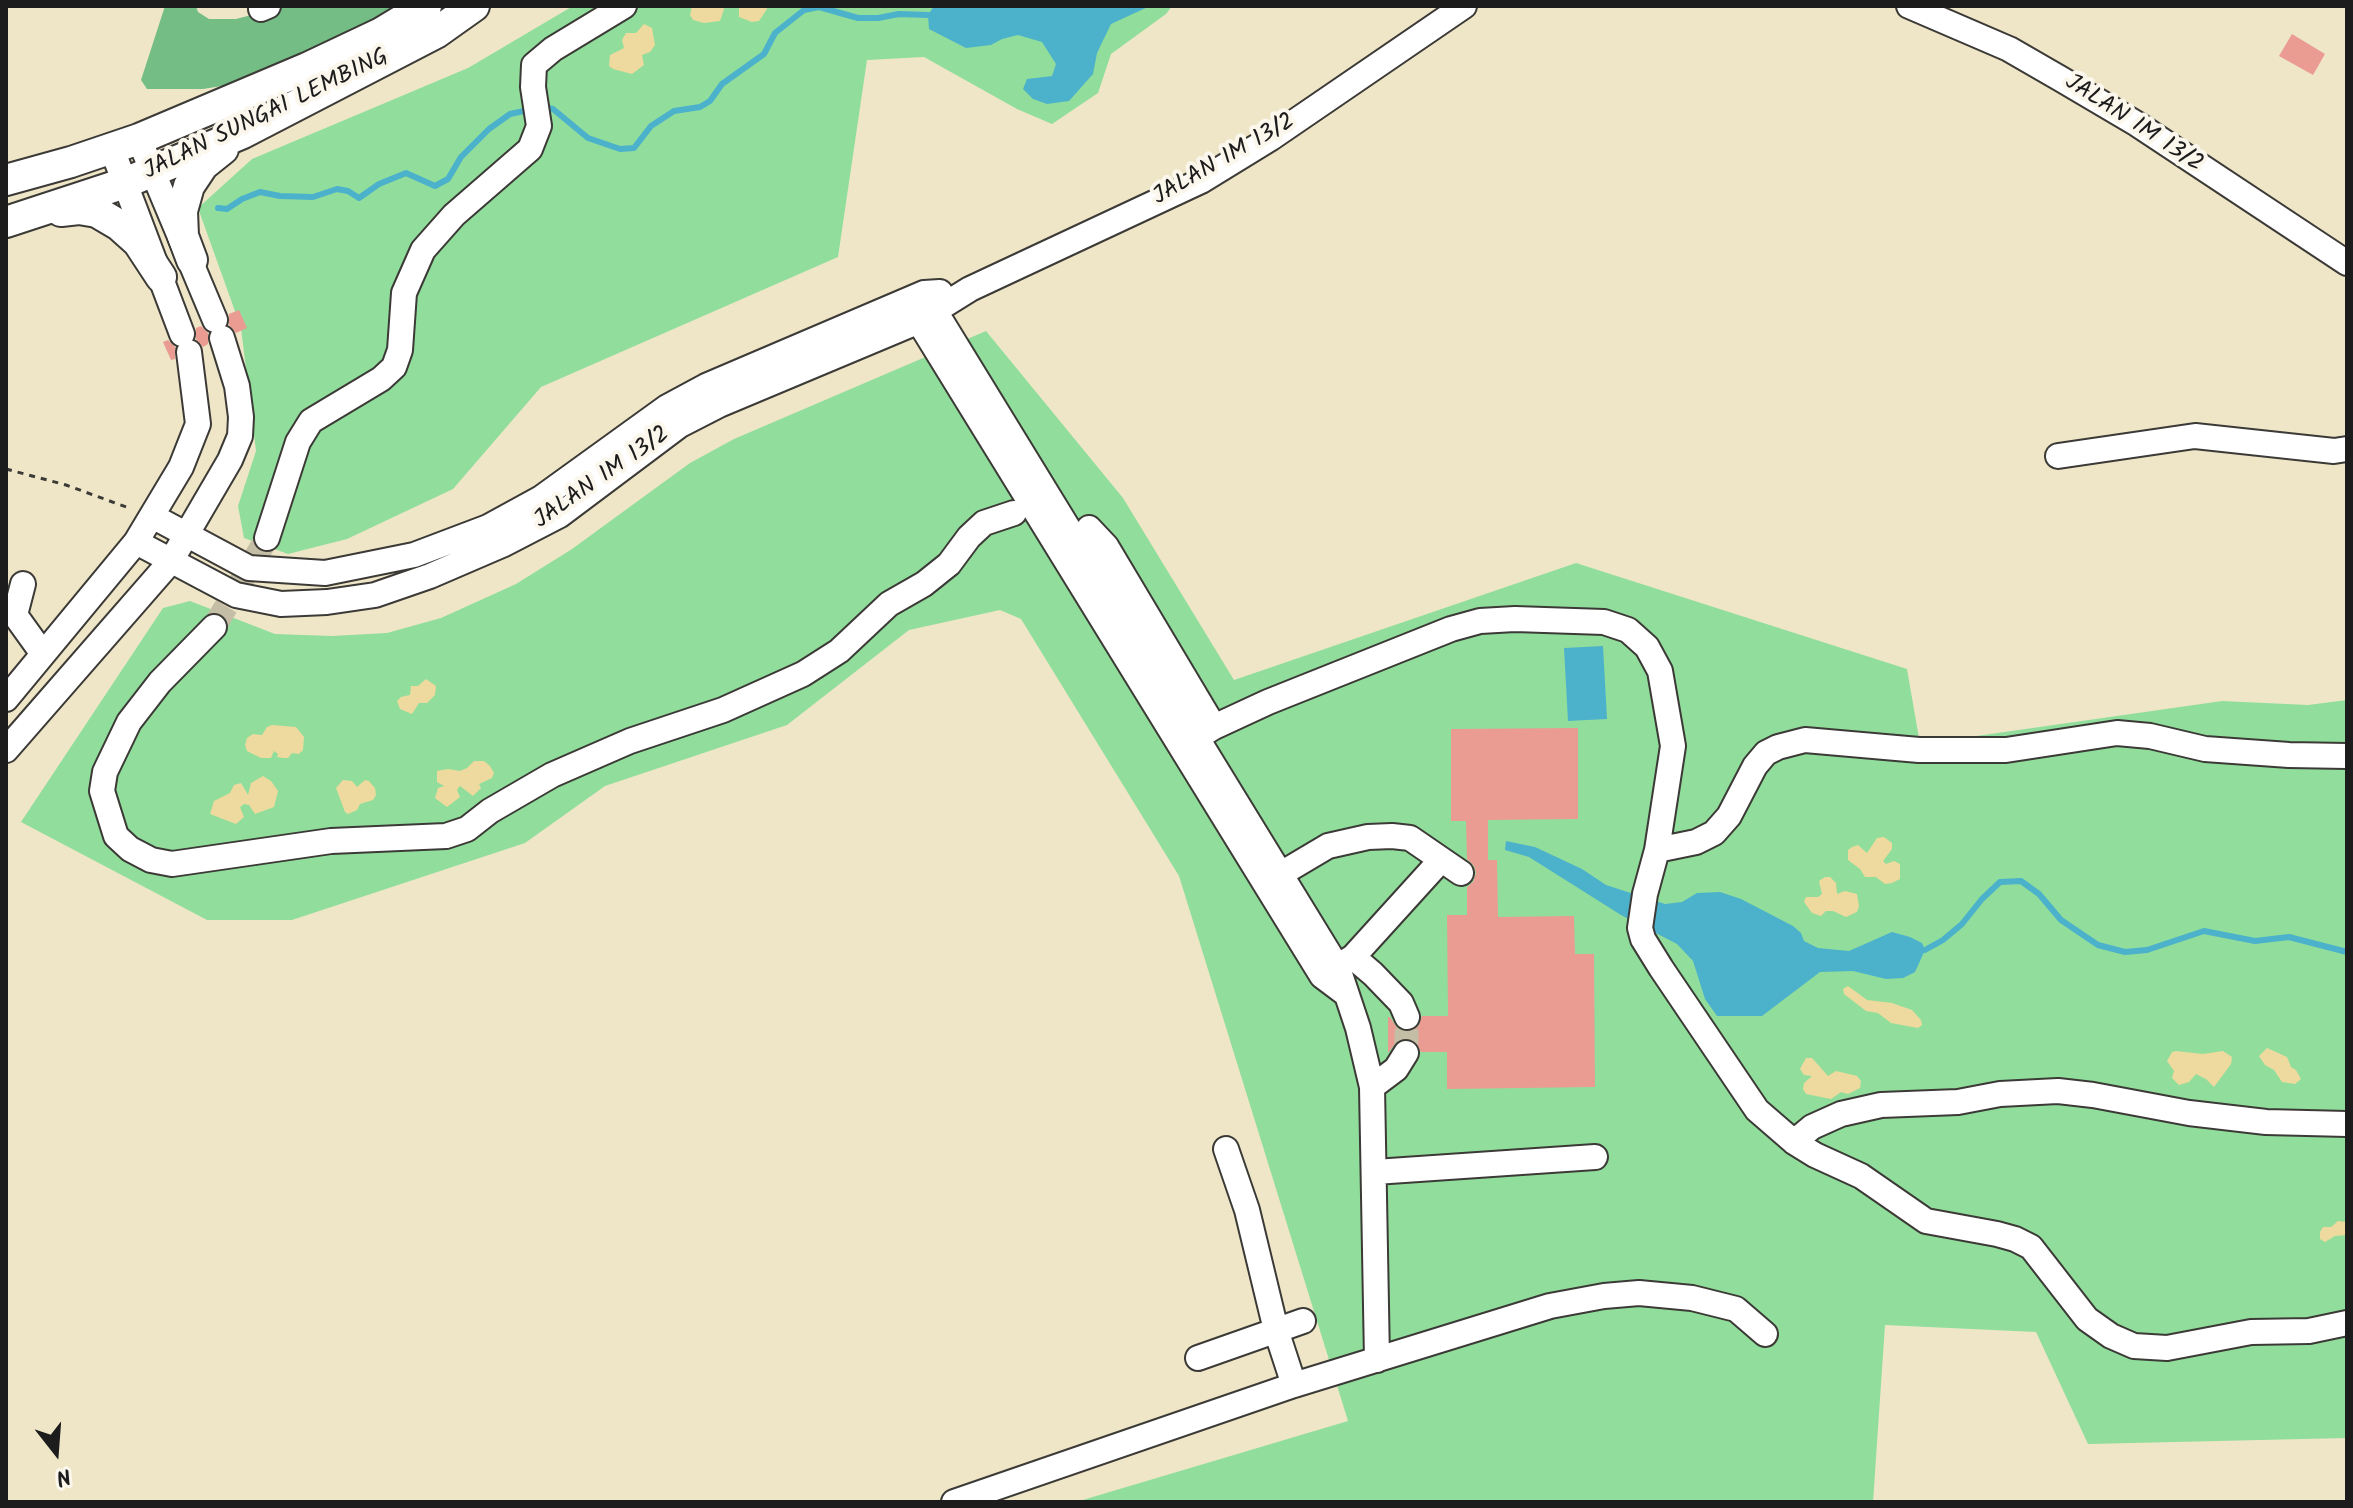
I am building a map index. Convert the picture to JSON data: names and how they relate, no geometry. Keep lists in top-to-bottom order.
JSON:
{
  "streets": {
    "main road": ["JALAN SUNGAI LEMBING"],
    "street": ["JALAN IM 13/2"]
  },
  "north": "bottom"
}
